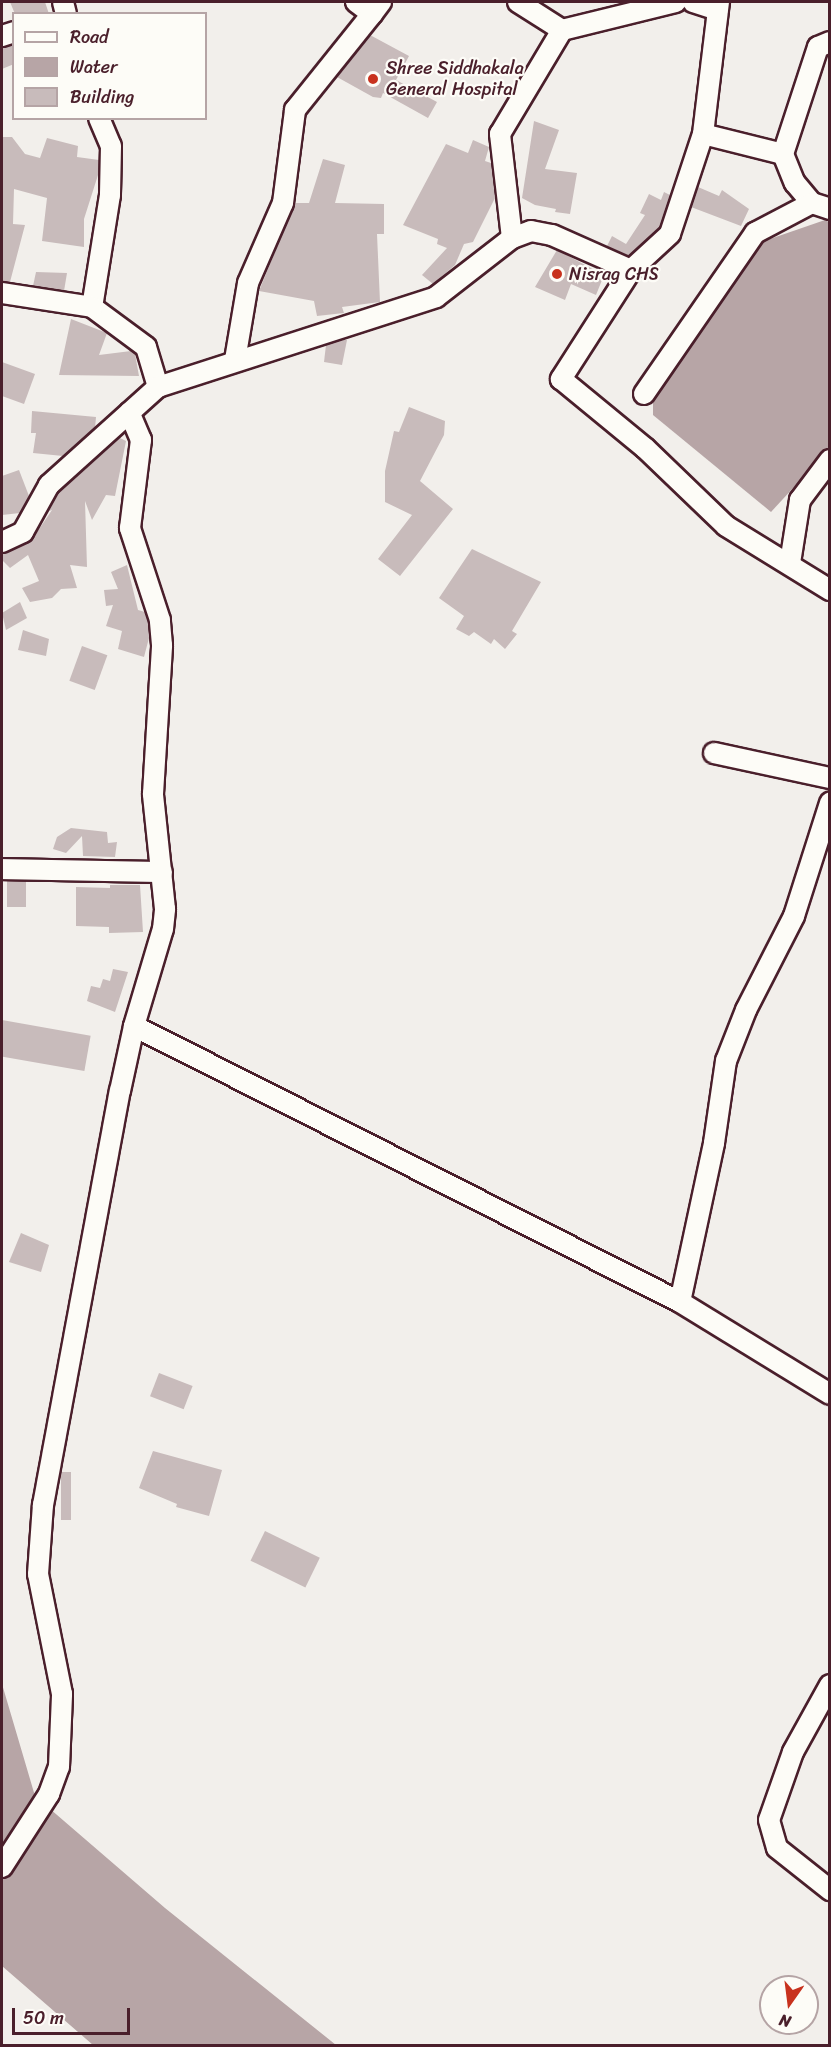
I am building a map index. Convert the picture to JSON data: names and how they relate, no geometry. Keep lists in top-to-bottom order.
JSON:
{
  "places": ["Shree Siddhakala General Hospital", "Nisrag CHS"],
  "legend": ["Road", "Water", "Building"],
  "scale_bar": "50 m",
  "north": "bottom"
}
